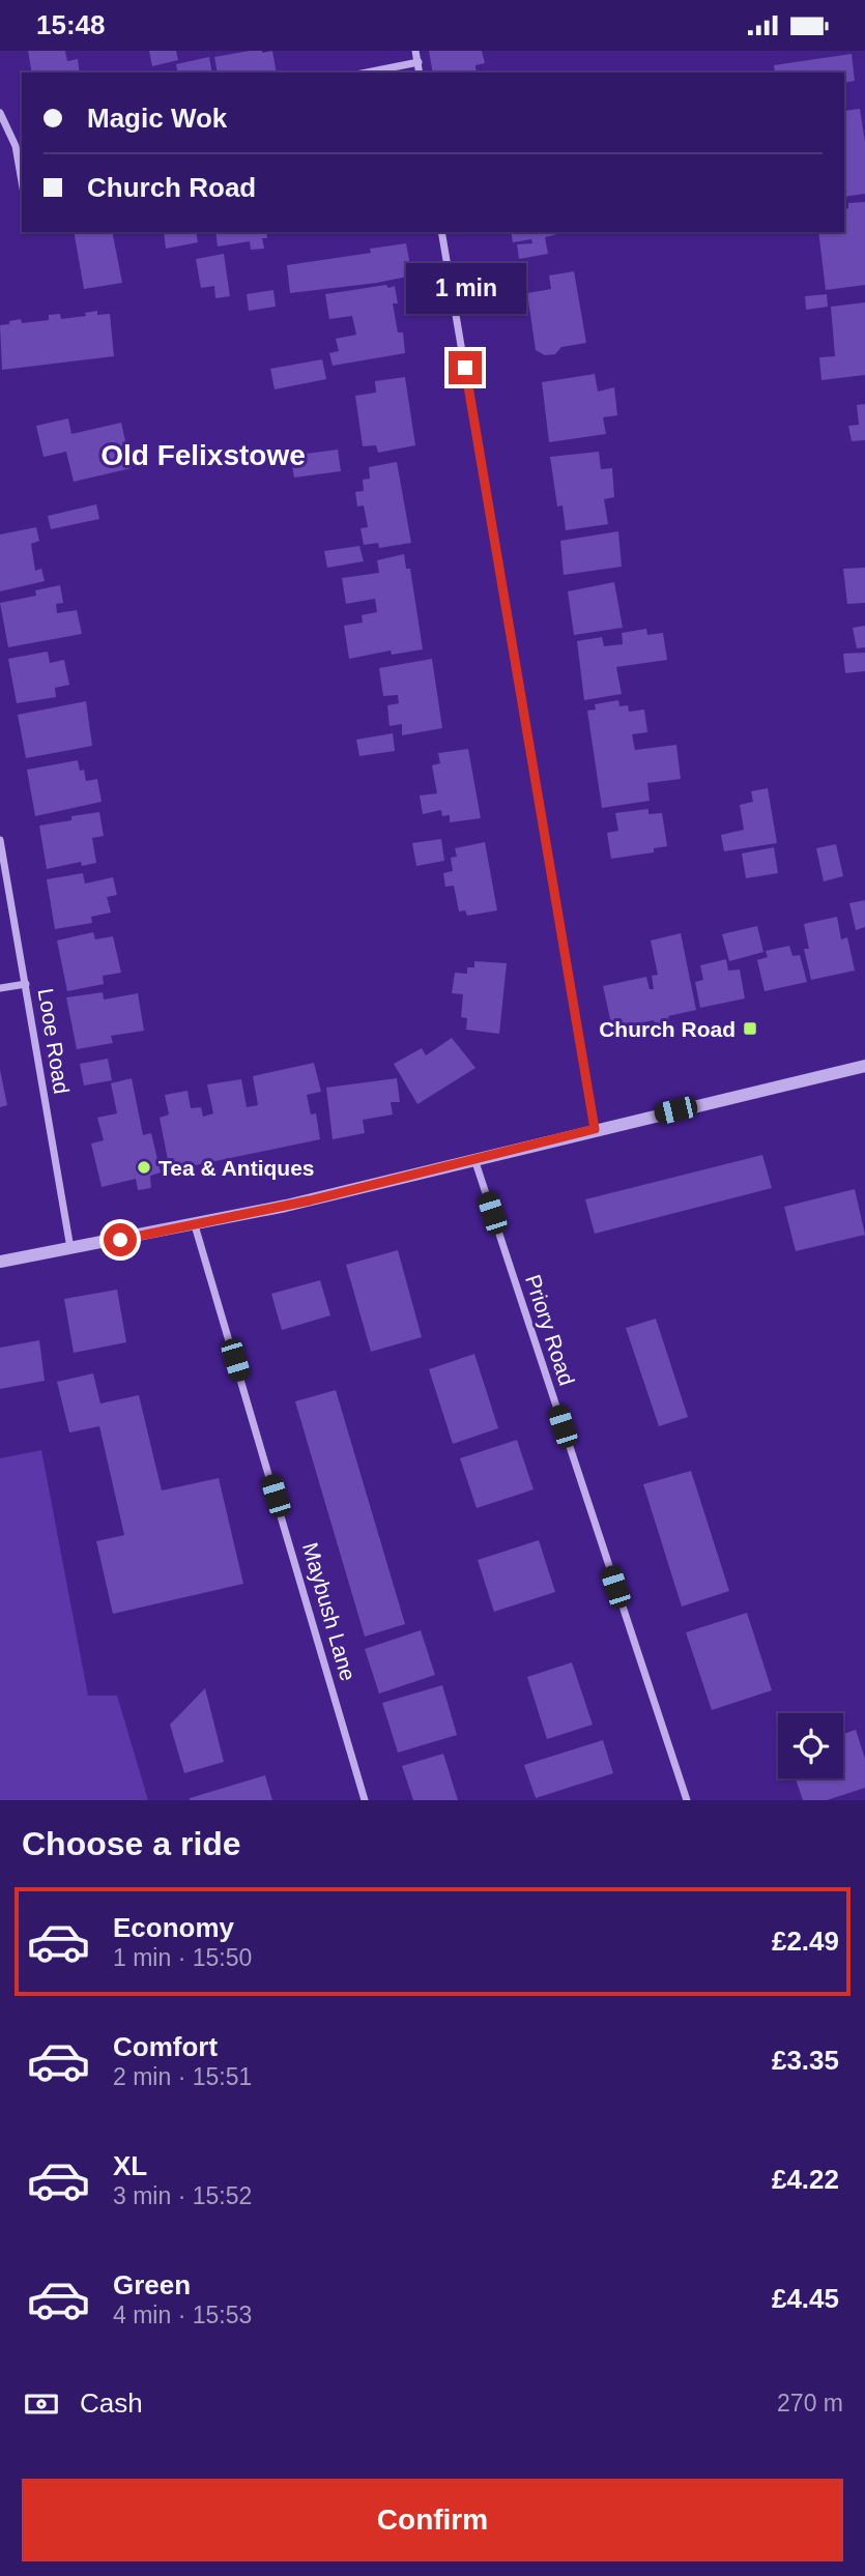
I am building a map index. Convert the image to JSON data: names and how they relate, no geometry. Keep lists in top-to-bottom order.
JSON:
{
  "streets": {
    "street": ["Looe Road", "Priory Road", "Maybush Lane"]
  },
  "districts": ["Old Felixstowe"],
  "places": {
    "transit": ["Church Road"],
    "other": ["Tea & Antiques"]
  },
  "page": {
    "status": "15:48",
    "banner": ["Magic Wok", "Church Road"],
    "bubble": "1 min",
    "heading": "Choose a ride",
    "list": [
      {
        "name": "Economy",
        "note": "1 min · 15:50",
        "value": "£2.49"
      },
      {
        "name": "Comfort",
        "note": "2 min · 15:51",
        "value": "£3.35"
      },
      {
        "name": "XL",
        "note": "3 min · 15:52",
        "value": "£4.22"
      },
      {
        "name": "Green",
        "note": "4 min · 15:53",
        "value": "£4.45"
      }
    ],
    "pay": ["Cash", "270 m"],
    "buttons": "Confirm"
  }
}
